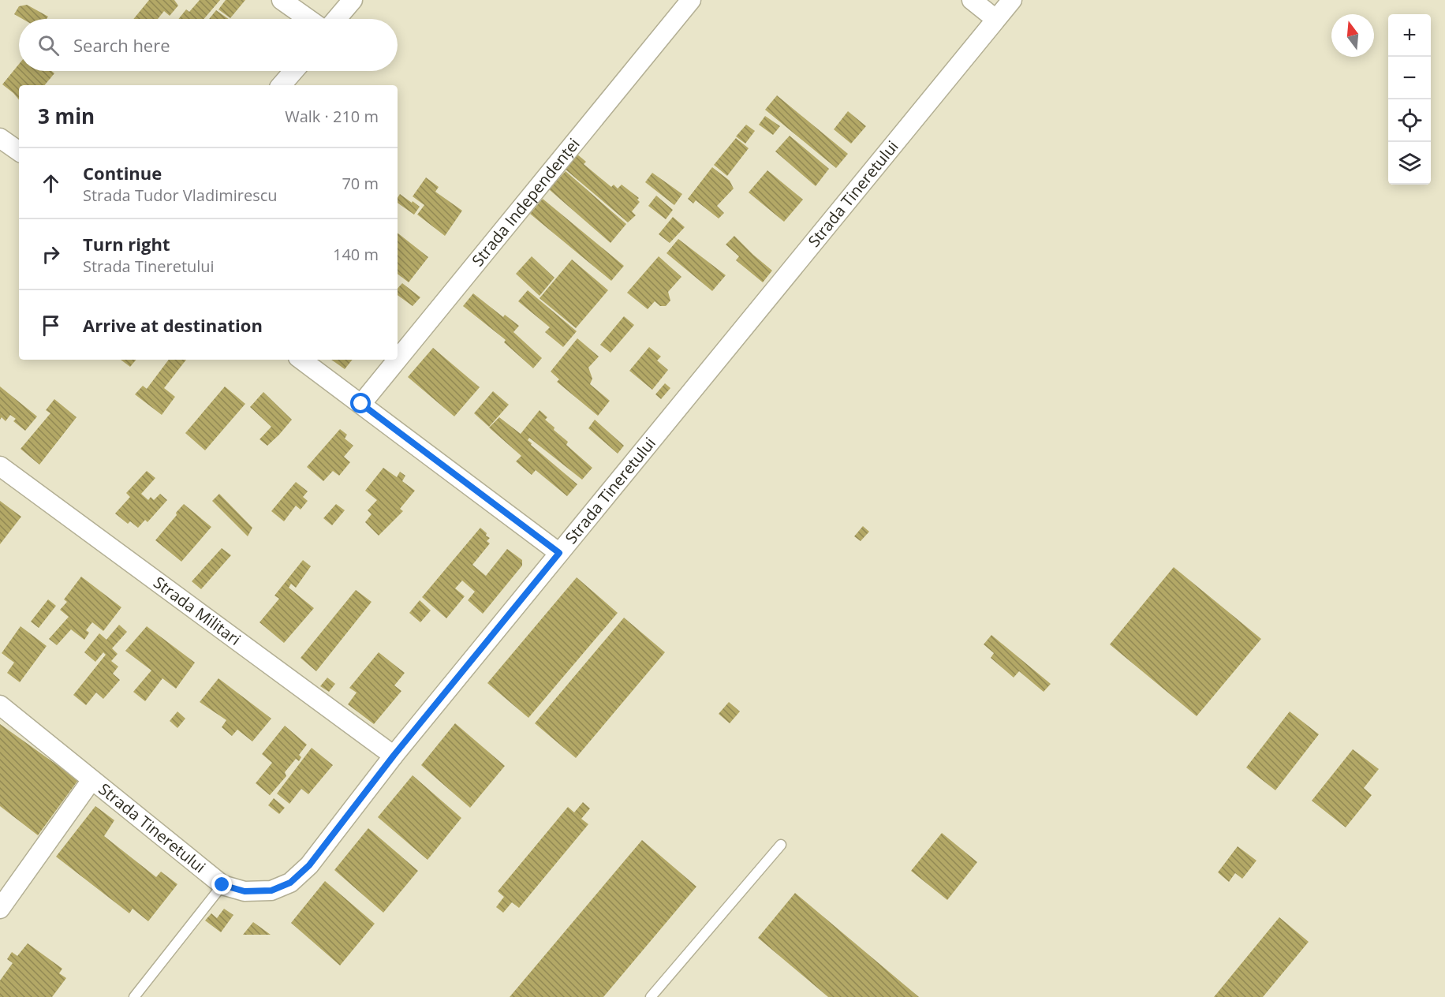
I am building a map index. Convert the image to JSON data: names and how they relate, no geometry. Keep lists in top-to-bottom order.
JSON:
{
  "streets": {
    "street": ["Strada Tineretului", "Strada Independenței", "Strada Militari"]
  },
  "crossings": [
    ["Strada Tineretului", "Strada Militari"]
  ],
  "north": "top",
  "page": {
    "map_buttons": ["+", "−"],
    "search": "Search here",
    "heading": ["3 min", "Walk · 210 m"],
    "list": [
      ["Continue", "Strada Tudor Vladimirescu", "70 m"],
      ["Turn right", "Strada Tineretului", "140 m"],
      "Arrive at destination"
    ]
  }
}
